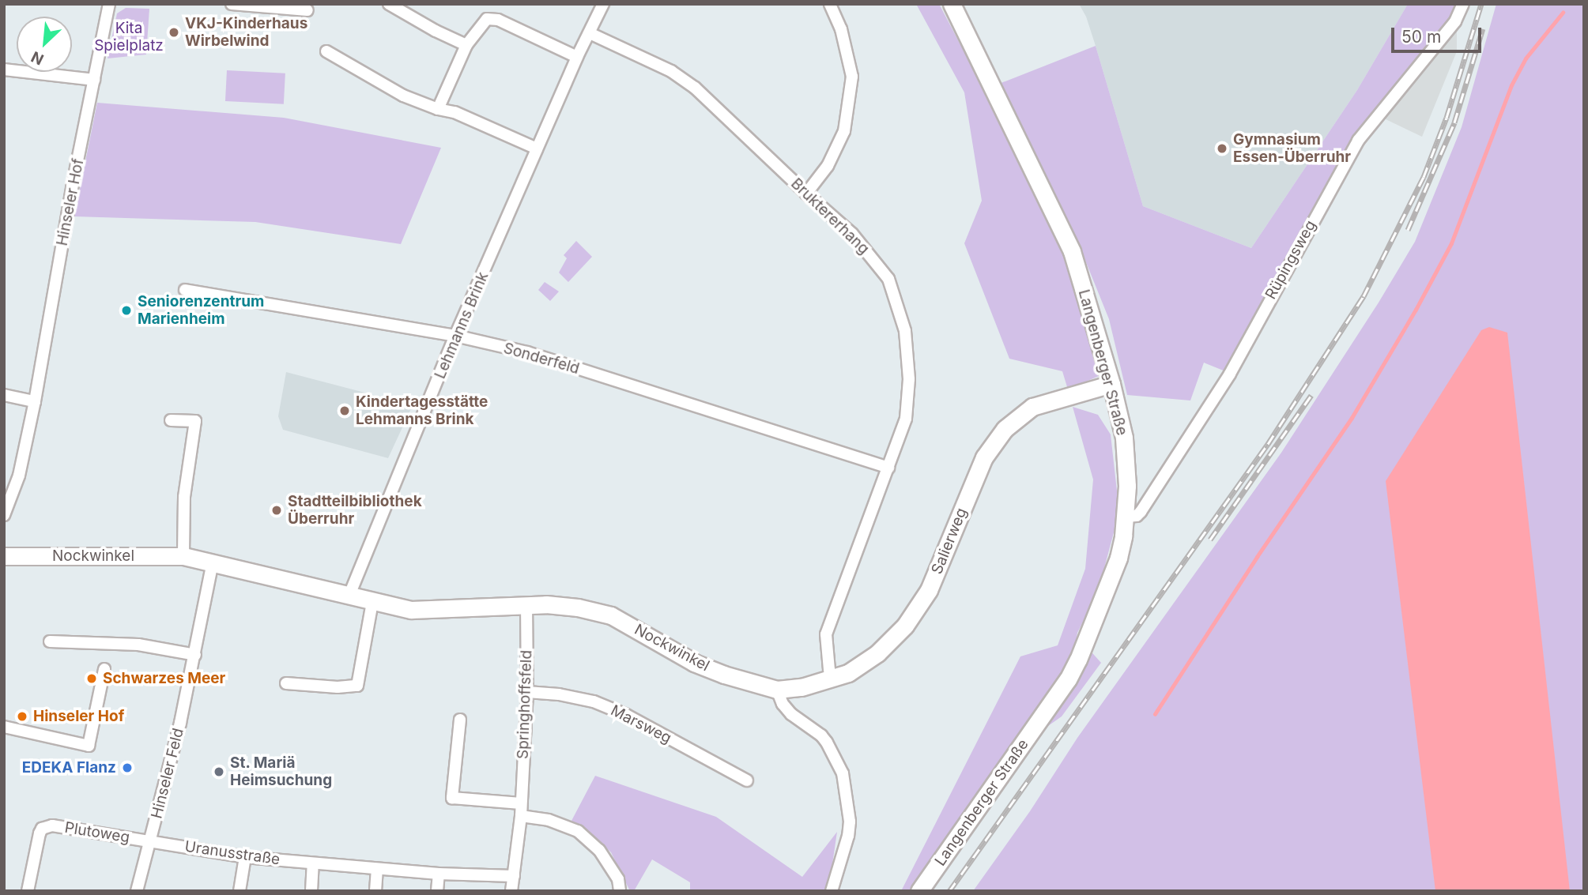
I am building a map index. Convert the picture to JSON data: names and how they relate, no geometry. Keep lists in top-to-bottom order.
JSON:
{
  "streets": {
    "street": [
      "Hinseler Hof",
      "Bruktererhang",
      "Rüpingsweg",
      "Lehmanns Brink",
      "Sonderfeld",
      "Langenberger Straße",
      "Salierweg",
      "Nockwinkel",
      "Springhoffsfeld",
      "Marsweg",
      "Hinseler Feld",
      "Plutoweg",
      "Uranusstraße"
    ]
  },
  "crossings": [
    ["Bruktererhang", "Lehmanns Brink"],
    ["Bruktererhang", "Sonderfeld"],
    ["Bruktererhang", "Salierweg"],
    ["Rüpingsweg", "Langenberger Straße"],
    ["Lehmanns Brink", "Sonderfeld"],
    ["Lehmanns Brink", "Nockwinkel"],
    ["Langenberger Straße", "Salierweg"],
    ["Salierweg", "Nockwinkel"],
    ["Nockwinkel", "Springhoffsfeld"],
    ["Nockwinkel", "Hinseler Feld"],
    ["Springhoffsfeld", "Marsweg"],
    ["Springhoffsfeld", "Uranusstraße"],
    ["Hinseler Feld", "Plutoweg"],
    ["Hinseler Feld", "Uranusstraße"],
    ["Plutoweg", "Uranusstraße"]
  ],
  "parks": ["Kita Spielplatz"],
  "places": [
    "VKJ-Kinderhaus Wirbelwind",
    "Gymnasium Essen-Überruhr",
    "Seniorenzentrum Marienheim",
    "Kindertagesstätte Lehmanns Brink",
    "Stadtteilbibliothek Überruhr",
    "Schwarzes Meer",
    "Hinseler Hof",
    "EDEKA Flanz",
    "St. Mariä Heimsuchung"
  ],
  "scale_bar": "50 m",
  "north": "bottom left"
}
